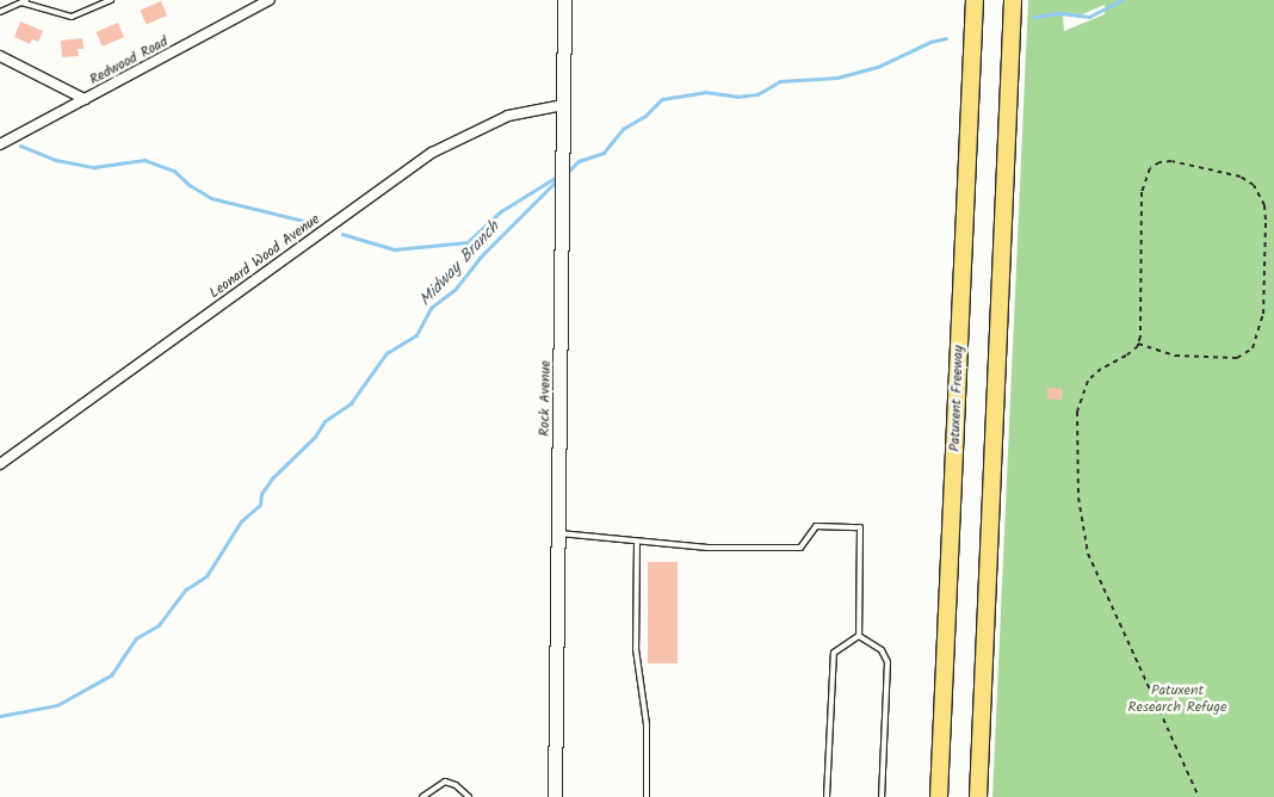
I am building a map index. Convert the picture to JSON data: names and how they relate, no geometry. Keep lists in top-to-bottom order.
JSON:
{
  "streets": {
    "highway": ["Patuxent Freeway"],
    "street": ["Redwood Road", "Leonard Wood Avenue", "Rock Avenue"]
  },
  "crossings": [
    ["Leonard Wood Avenue", "Rock Avenue"]
  ],
  "water": ["Midway Branch"],
  "parks": ["Patuxent Research Refuge"]
}
